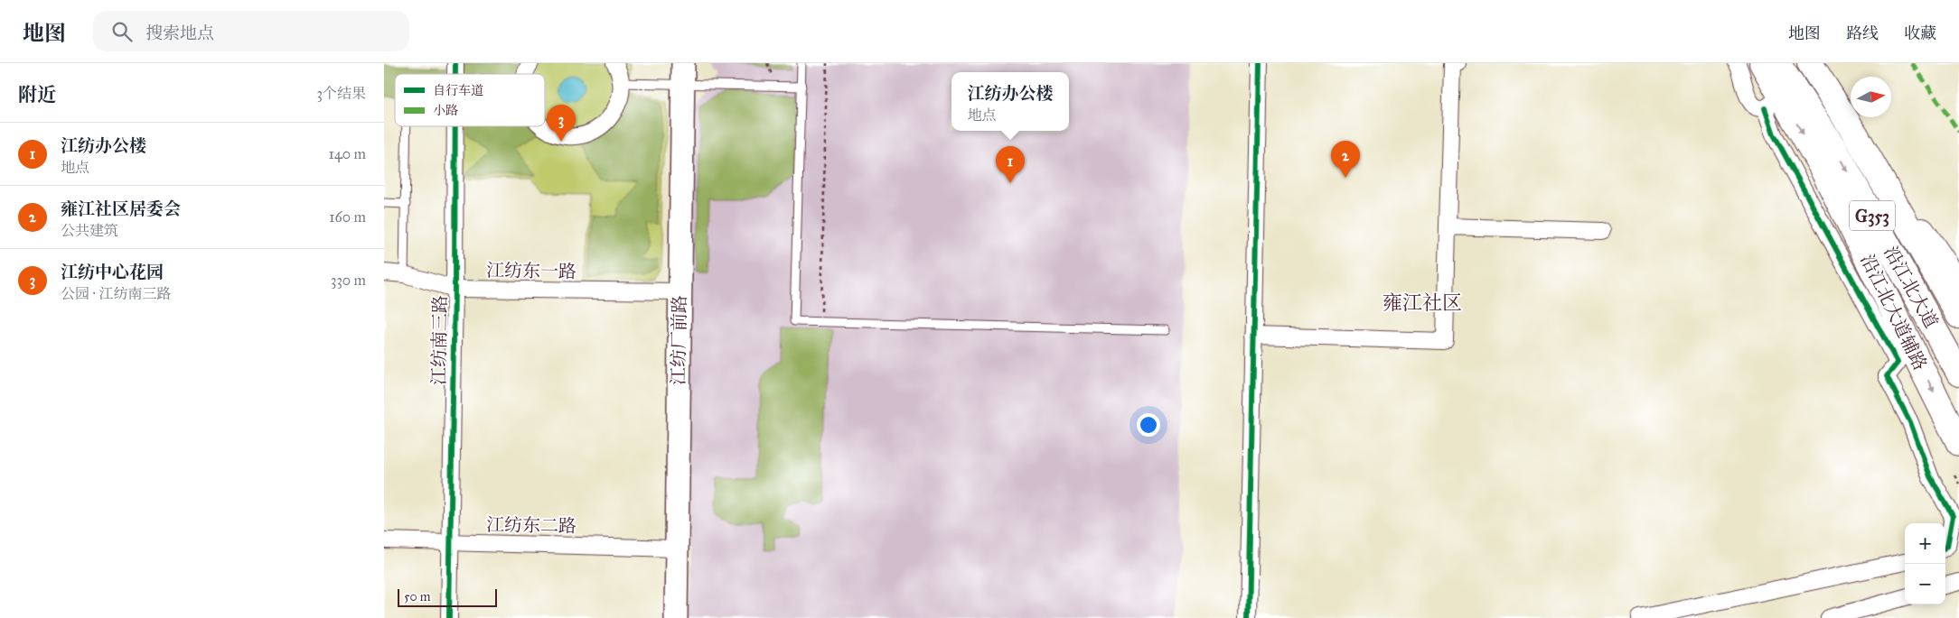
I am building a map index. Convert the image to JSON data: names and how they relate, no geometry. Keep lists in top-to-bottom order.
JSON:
{
  "streets": {
    "main road": [
      "G353",
      "沿江北大道",
      "沿江北大道辅路",
      "江纺厂前路"
    ],
    "street": ["江纺东一路", "江纺南三路", "江纺东二路"]
  },
  "crossings": [
    ["G353", "沿江北大道"],
    ["江纺东一路", "江纺南三路"],
    ["江纺东一路", "江纺厂前路"],
    ["江纺南三路", "江纺东二路"],
    ["江纺厂前路", "江纺东二路"]
  ],
  "districts": ["雍江社区"],
  "legend": ["自行车道", "小路"],
  "scale_bar": "50 m",
  "north": "right",
  "page": {
    "header": "地图",
    "search": "搜索地点",
    "nav": ["地图", "路线", "收藏"],
    "heading": ["附近", "3个结果"],
    "popup": ["江纺办公楼", "地点"],
    "pins": ["3", "2", "1"],
    "list": [
      {
        "mark": "1",
        "name": "江纺办公楼",
        "note": "地点",
        "value": "140 m"
      },
      {
        "mark": "2",
        "name": "雍江社区居委会",
        "note": "公共建筑",
        "value": "160 m"
      },
      {
        "mark": "3",
        "name": "江纺中心花园",
        "note": "公园 · 江纺南三路",
        "value": "330 m"
      }
    ],
    "map_buttons": ["+", "−"],
    "scale": "50 m"
  }
}
